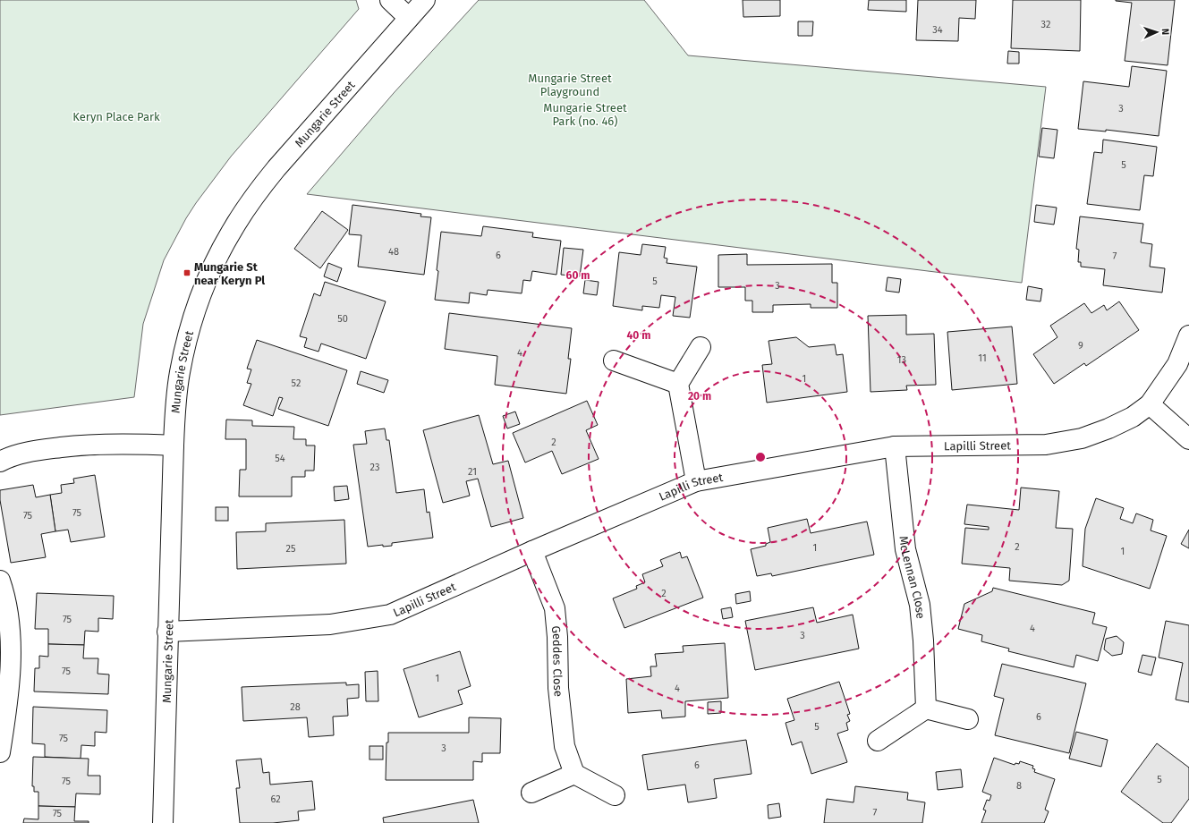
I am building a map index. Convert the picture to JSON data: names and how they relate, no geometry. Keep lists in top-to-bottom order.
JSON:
{
  "streets": {
    "street": [
      "Mungarie Street",
      "Lapilli Street",
      "McLennan Close",
      "Geddes Close"
    ]
  },
  "crossings": [
    ["Mungarie Street", "Lapilli Street"],
    ["Lapilli Street", "McLennan Close"],
    ["Lapilli Street", "Geddes Close"]
  ],
  "parks": ["Mungarie Street Playground", "Mungarie Street Park (no. 46)", "Keryn Place Park"],
  "places": {
    "transit": ["Mungarie St near Keryn Pl"]
  },
  "house_numbers": [
    "32",
    "34",
    "3",
    "5",
    "48",
    "6",
    "7",
    "5",
    "3",
    "50",
    "9",
    "4",
    "11",
    "13",
    "1",
    "52",
    "2",
    "54",
    "23",
    "21",
    "75",
    "75",
    "2",
    "1",
    "25",
    "1",
    "2",
    "75",
    "4",
    "3",
    "75",
    "1",
    "4",
    "28",
    "6",
    "5",
    "75",
    "3",
    "6",
    "5",
    "75",
    "8",
    "62",
    "7",
    "75"
  ],
  "north": "right",
  "rings": ["60 m", "40 m", "20 m"]
}
